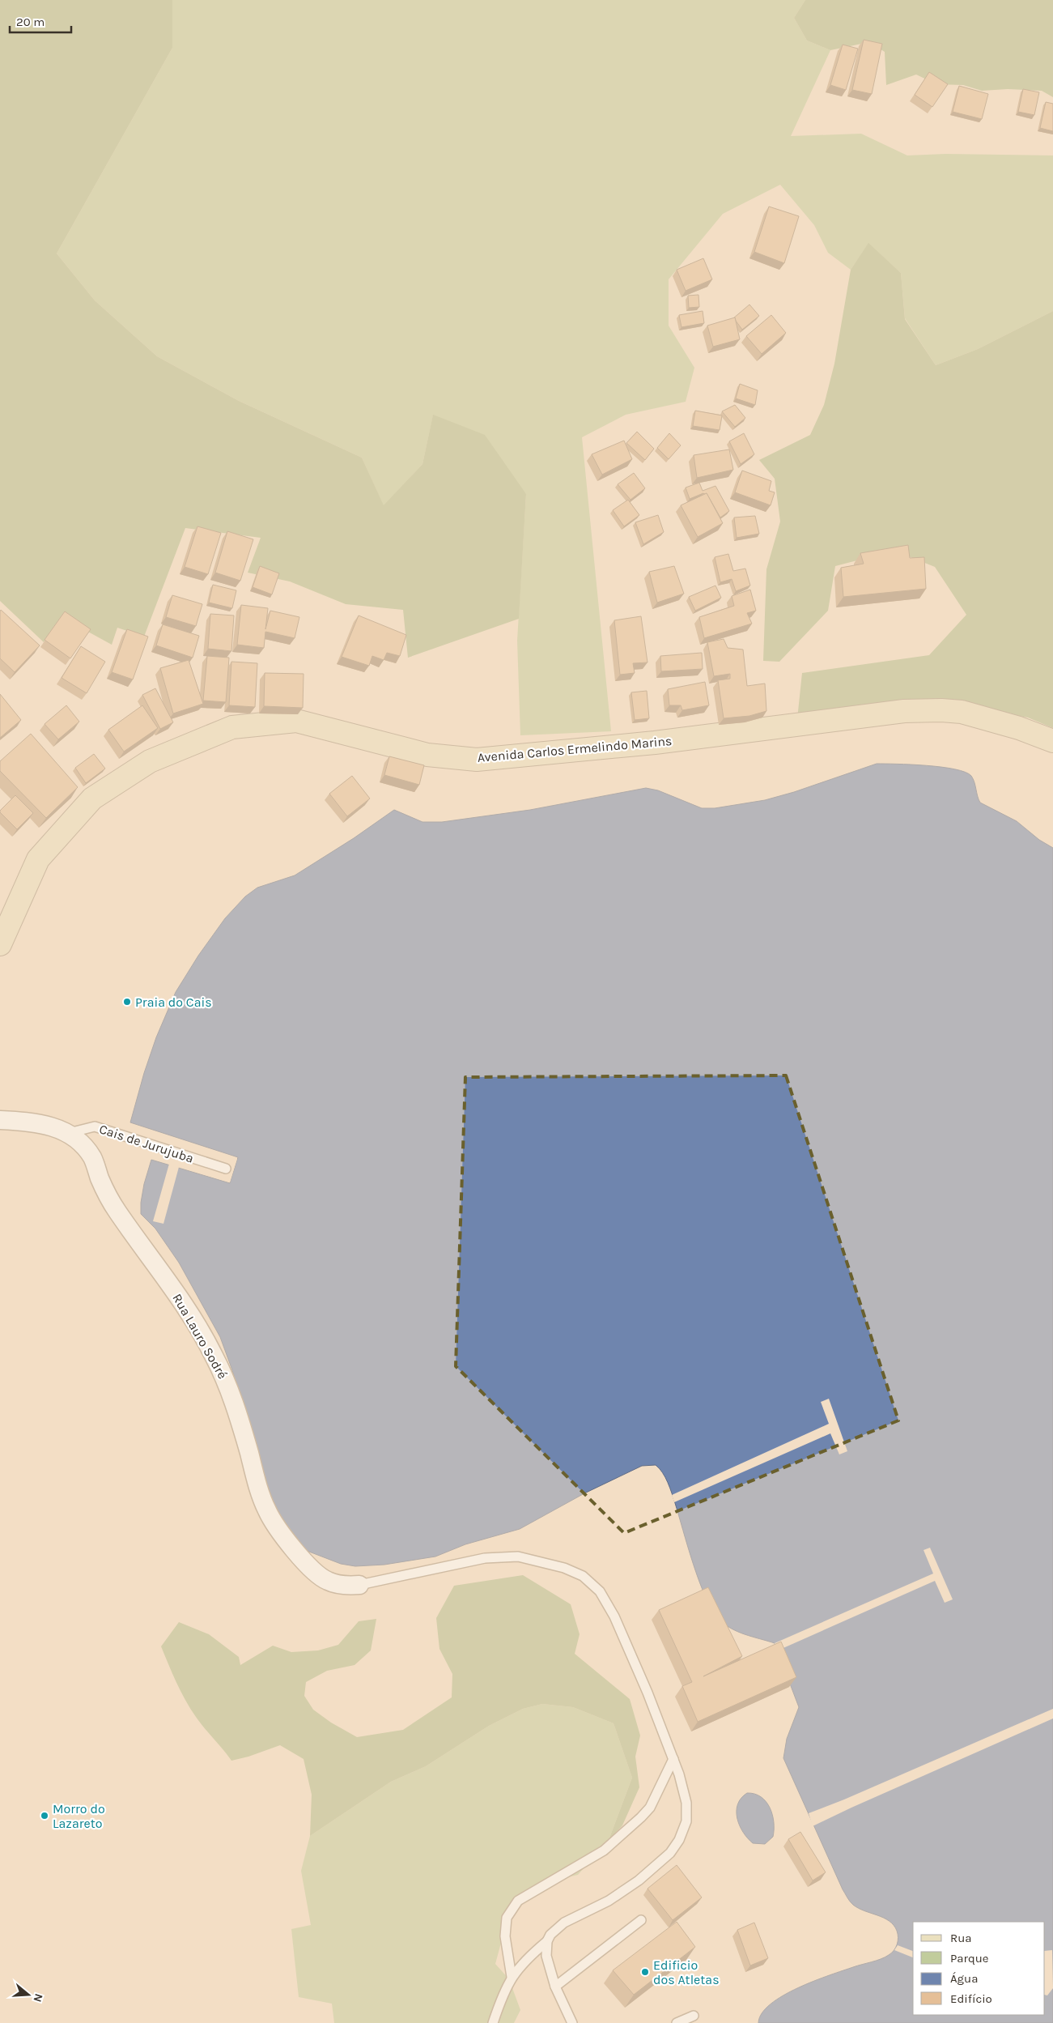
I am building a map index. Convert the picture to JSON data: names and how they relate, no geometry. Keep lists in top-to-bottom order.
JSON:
{
  "streets": {
    "street": ["Avenida Carlos Ermelindo Marins", "Rua Lauro Sodré"],
    "lane": ["Cais de Jurujuba"]
  },
  "crossings": [
    ["Cais de Jurujuba", "Rua Lauro Sodré"]
  ],
  "places": ["Praia do Cais", "Morro do Lazareto", "Edificio dos Atletas"],
  "legend": [
    "Rua",
    "Parque",
    "Água",
    "Edifício"
  ],
  "scale_bar": "20 m",
  "north": "right"
}
